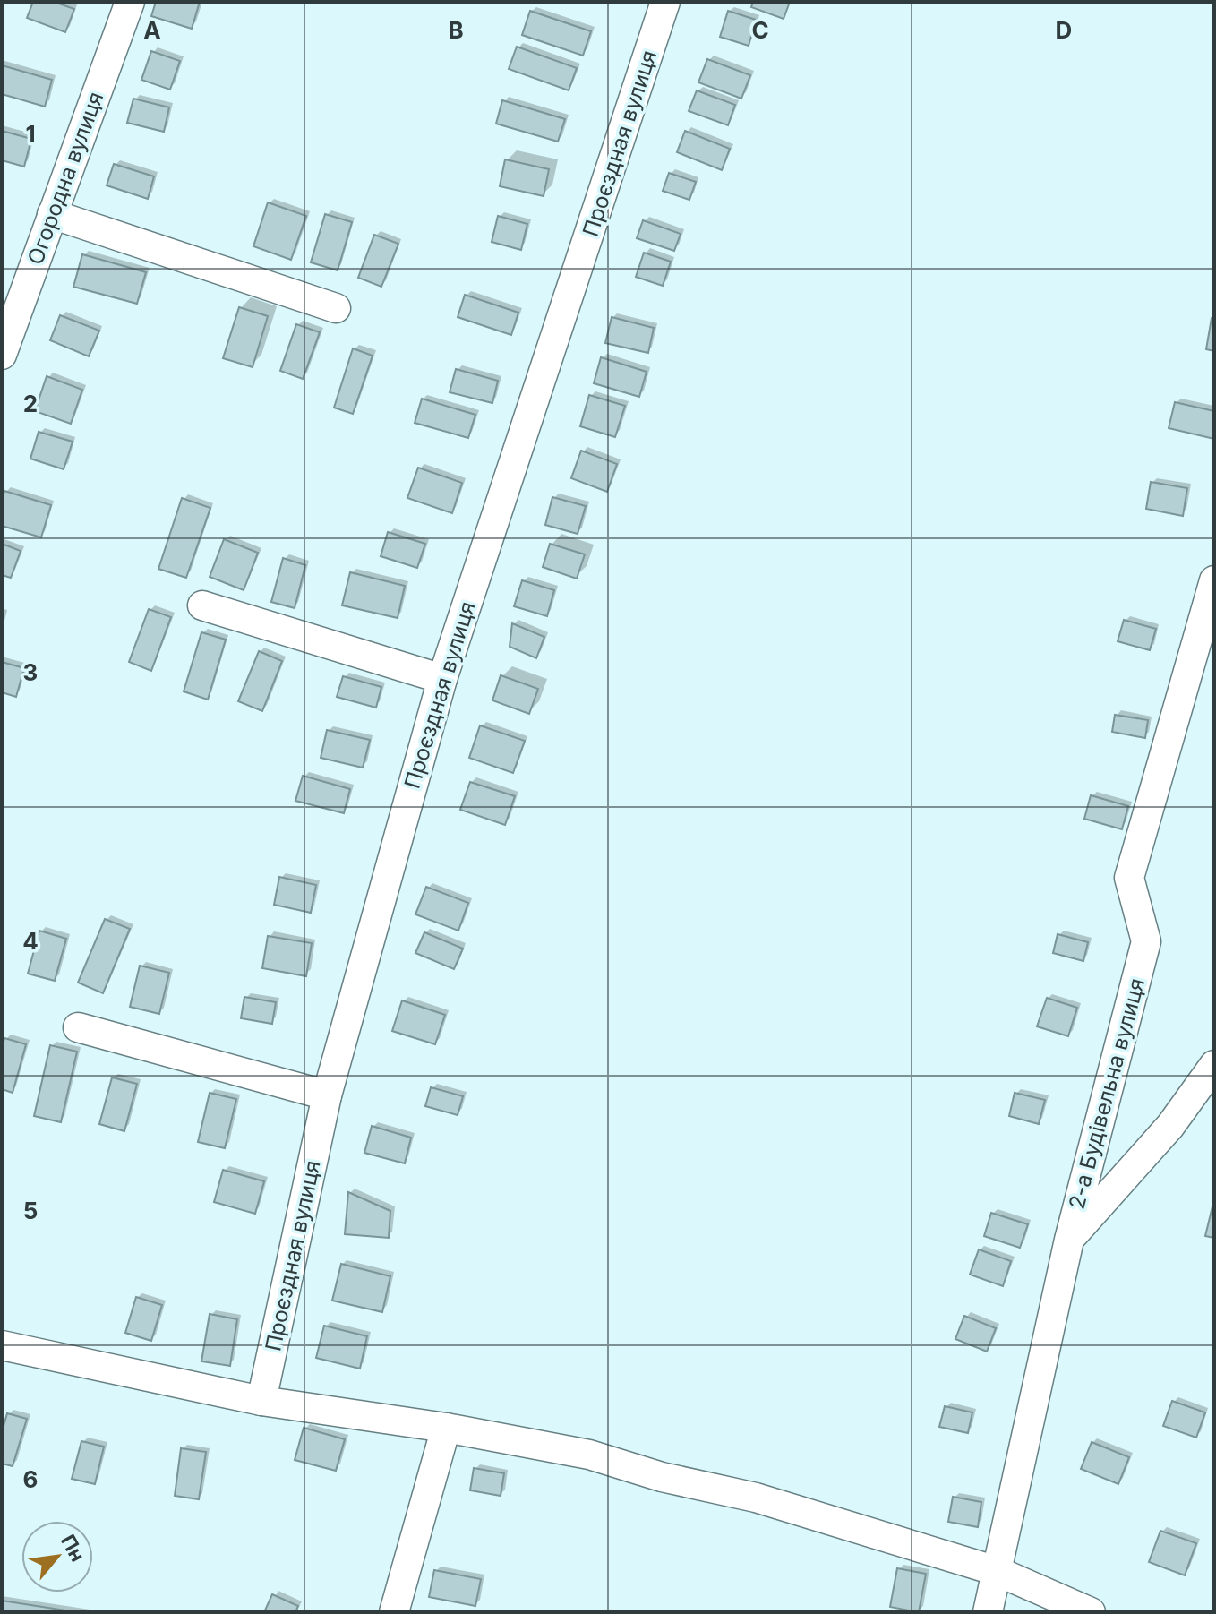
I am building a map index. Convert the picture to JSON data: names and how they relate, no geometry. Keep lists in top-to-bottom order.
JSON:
{
  "streets": {
    "street": ["Проєздная вулиця", "Огородна вулиця", "2-а Будівельна вулиця"]
  },
  "north": "top right",
  "grid": {
    "columns": [
      "A",
      "B",
      "C",
      "D"
    ],
    "rows": [
      "1",
      "2",
      "3",
      "4",
      "5",
      "6"
    ]
  }
}
